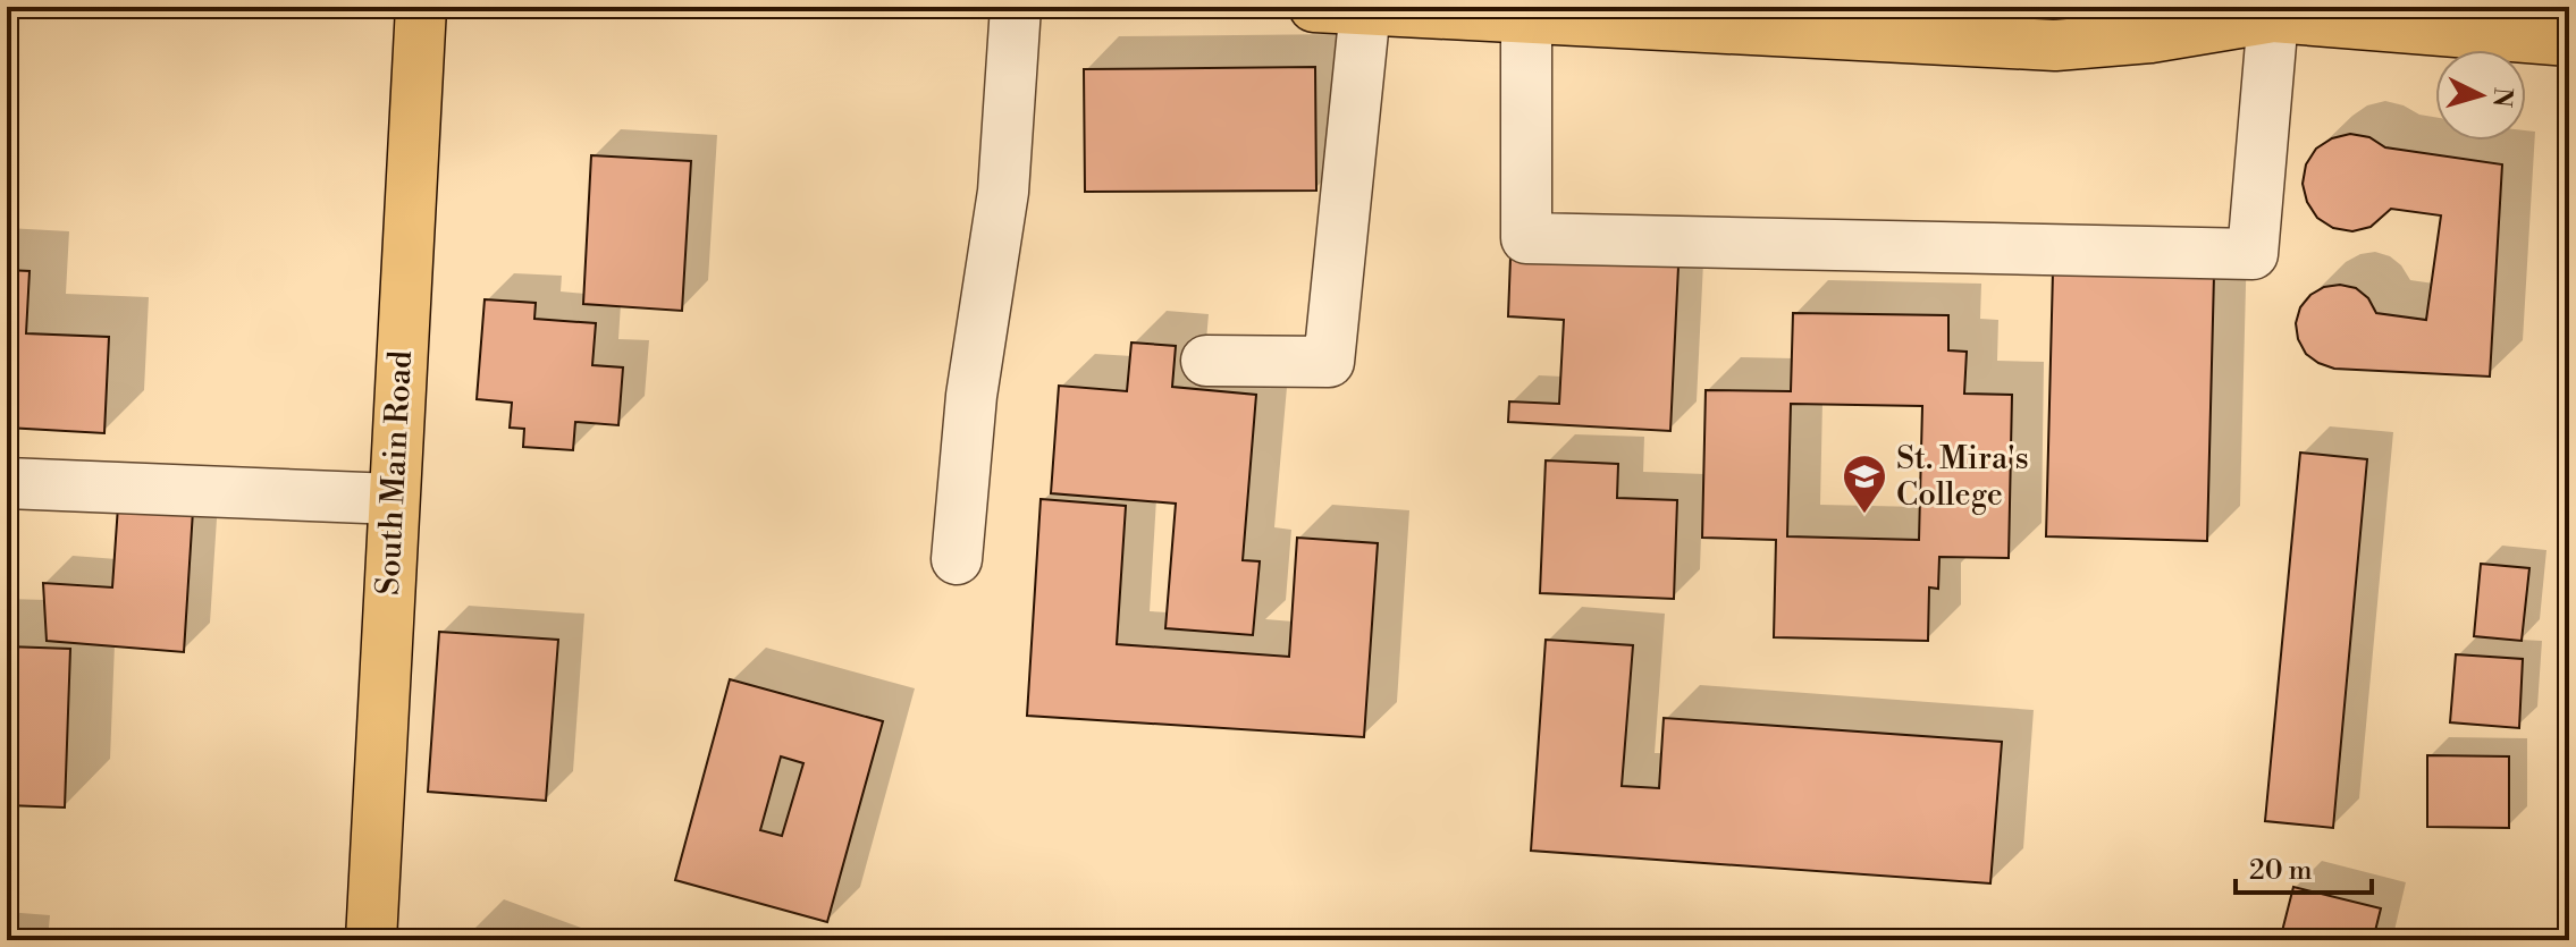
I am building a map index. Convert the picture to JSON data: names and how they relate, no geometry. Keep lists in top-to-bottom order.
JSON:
{
  "streets": {
    "main road": ["South Main Road"]
  },
  "places": {
    "school or university": ["St. Mira's College"]
  },
  "scale_bar": "20 m",
  "north": "right"
}
